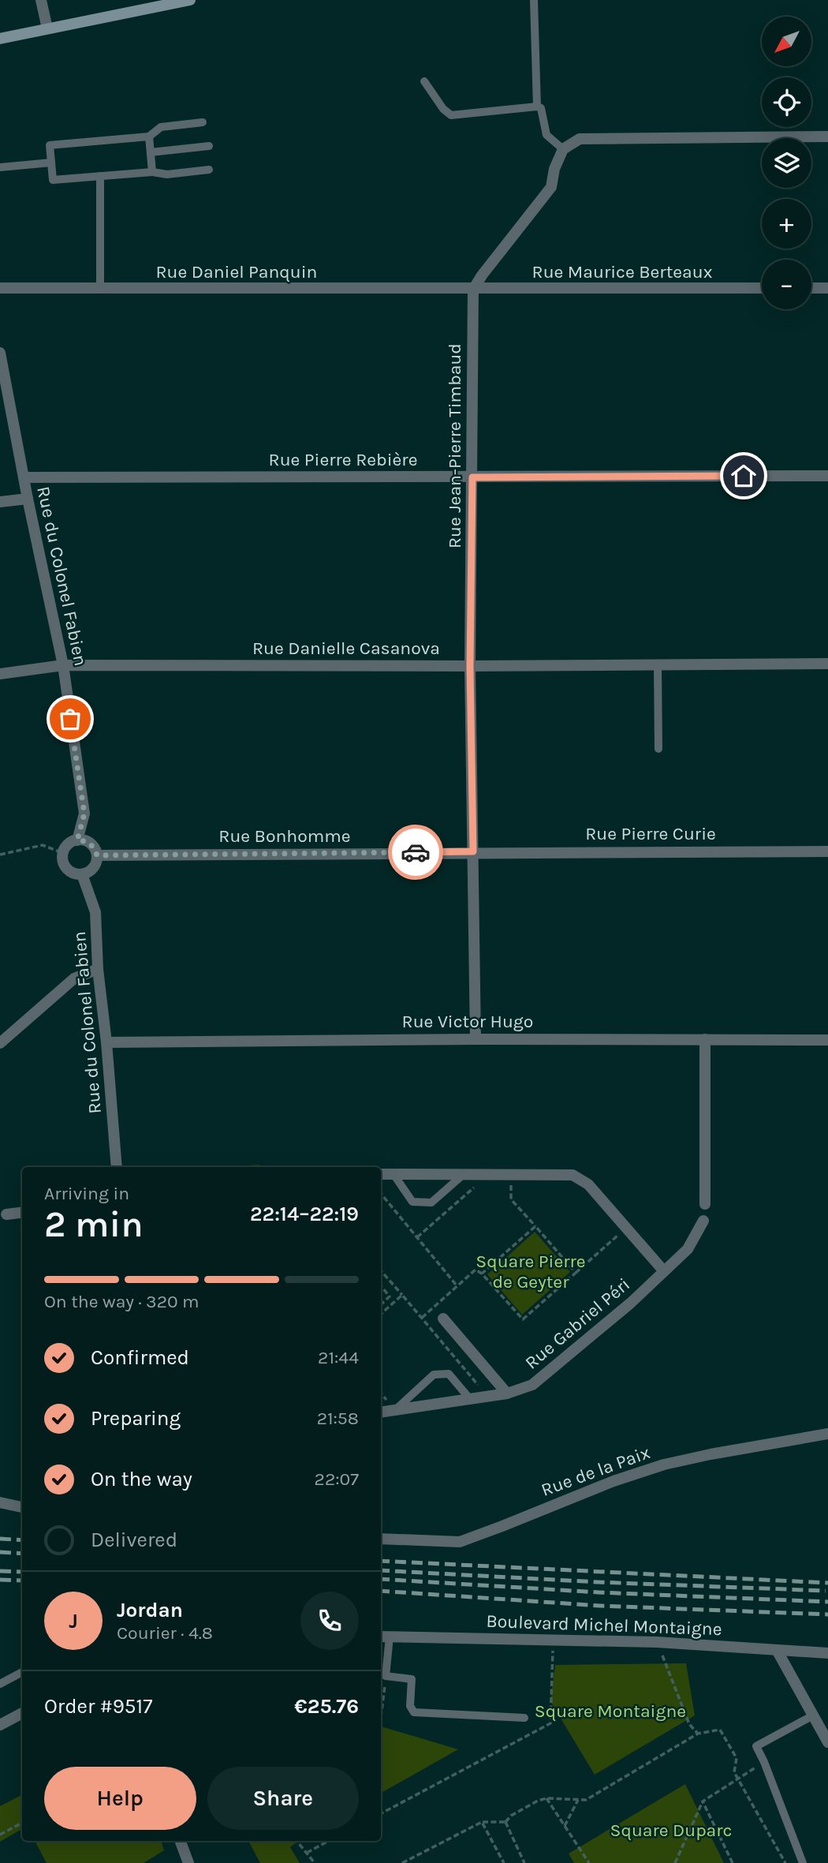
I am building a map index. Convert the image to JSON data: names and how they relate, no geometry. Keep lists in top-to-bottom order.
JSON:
{
  "streets": {
    "street": [
      "Rue Daniel Panquin",
      "Rue Maurice Berteaux",
      "Rue Jean-Pierre Timbaud",
      "Rue Pierre Rebière",
      "Rue du Colonel Fabien",
      "Rue Danielle Casanova",
      "Rue Pierre Curie",
      "Rue Bonhomme",
      "Rue Victor Hugo",
      "Rue Gabriel Péri",
      "Rue de la Paix",
      "Boulevard Michel Montaigne"
    ]
  },
  "crossings": [
    ["Rue Daniel Panquin", "Rue Maurice Berteaux"],
    ["Rue Daniel Panquin", "Rue Jean-Pierre Timbaud"],
    ["Rue Maurice Berteaux", "Rue Jean-Pierre Timbaud"],
    ["Rue Jean-Pierre Timbaud", "Rue Pierre Rebière"],
    ["Rue Jean-Pierre Timbaud", "Rue Danielle Casanova"],
    ["Rue Jean-Pierre Timbaud", "Rue Pierre Curie"],
    ["Rue Jean-Pierre Timbaud", "Rue Bonhomme"],
    ["Rue Jean-Pierre Timbaud", "Rue Victor Hugo"],
    ["Rue Pierre Rebière", "Rue du Colonel Fabien"],
    ["Rue du Colonel Fabien", "Rue Danielle Casanova"],
    ["Rue du Colonel Fabien", "Rue Bonhomme"],
    ["Rue du Colonel Fabien", "Rue Victor Hugo"],
    ["Rue Pierre Curie", "Rue Bonhomme"]
  ],
  "parks": ["Square Pierre de Geyter", "Square Montaigne", "Square Duparc"],
  "north": "bottom left",
  "page": {
    "map_buttons": ["+", "−"],
    "heading": ["2 min", "Arriving in", "22:14–22:19"],
    "panel": [
      "Jordan",
      "Courier · 4.8",
      "Order #9517",
      "€25.76"
    ],
    "bar": "On the way · 320 m",
    "list": [
      ["Confirmed", "21:44"],
      ["Preparing", "21:58"],
      ["On the way", "22:07"],
      "Delivered"
    ],
    "round": "J",
    "buttons": ["Help", "Share"]
  }
}
